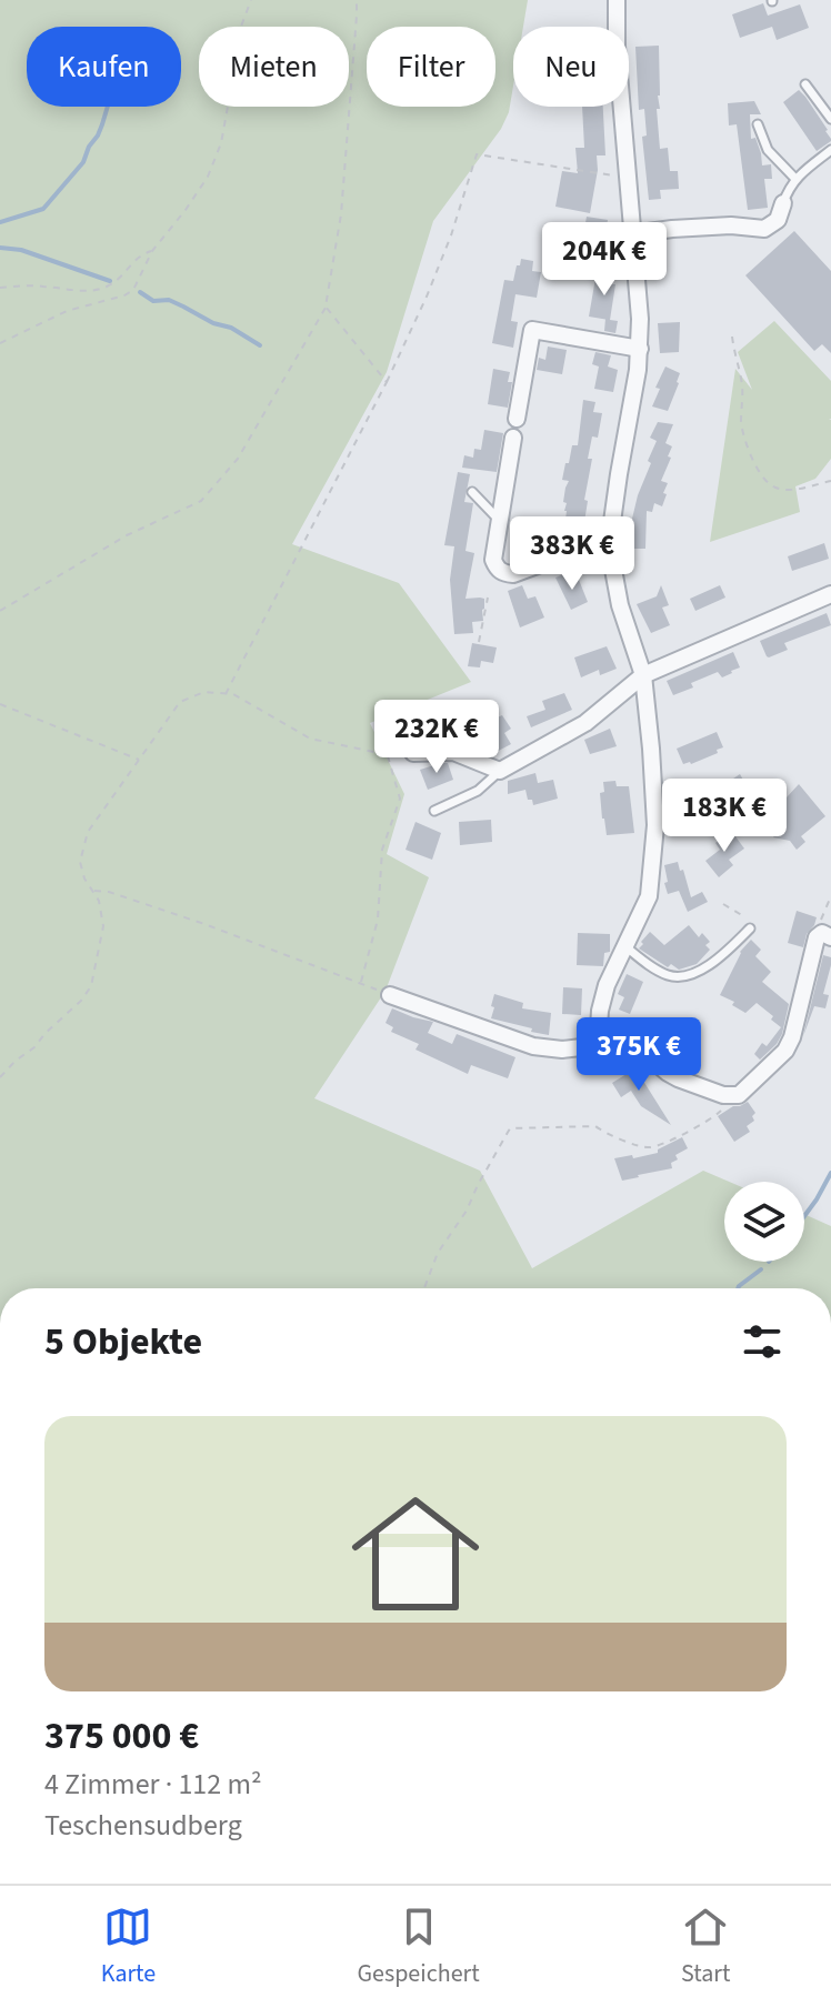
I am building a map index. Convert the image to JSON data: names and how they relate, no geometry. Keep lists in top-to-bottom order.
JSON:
{
  "page": {
    "chip": [
      "Kaufen",
      "Mieten",
      "Filter",
      "Neu"
    ],
    "price": [
      "204K €",
      "383K €",
      "232K €",
      "183K €",
      "375K €"
    ],
    "heading": "5 Objekte",
    "list": [
      {
        "name": "375 000 €",
        "note": "4 Zimmer · 112 m² · Teschensudberg"
      }
    ],
    "tabs": ["Karte", "Gespeichert", "Start"]
  }
}
